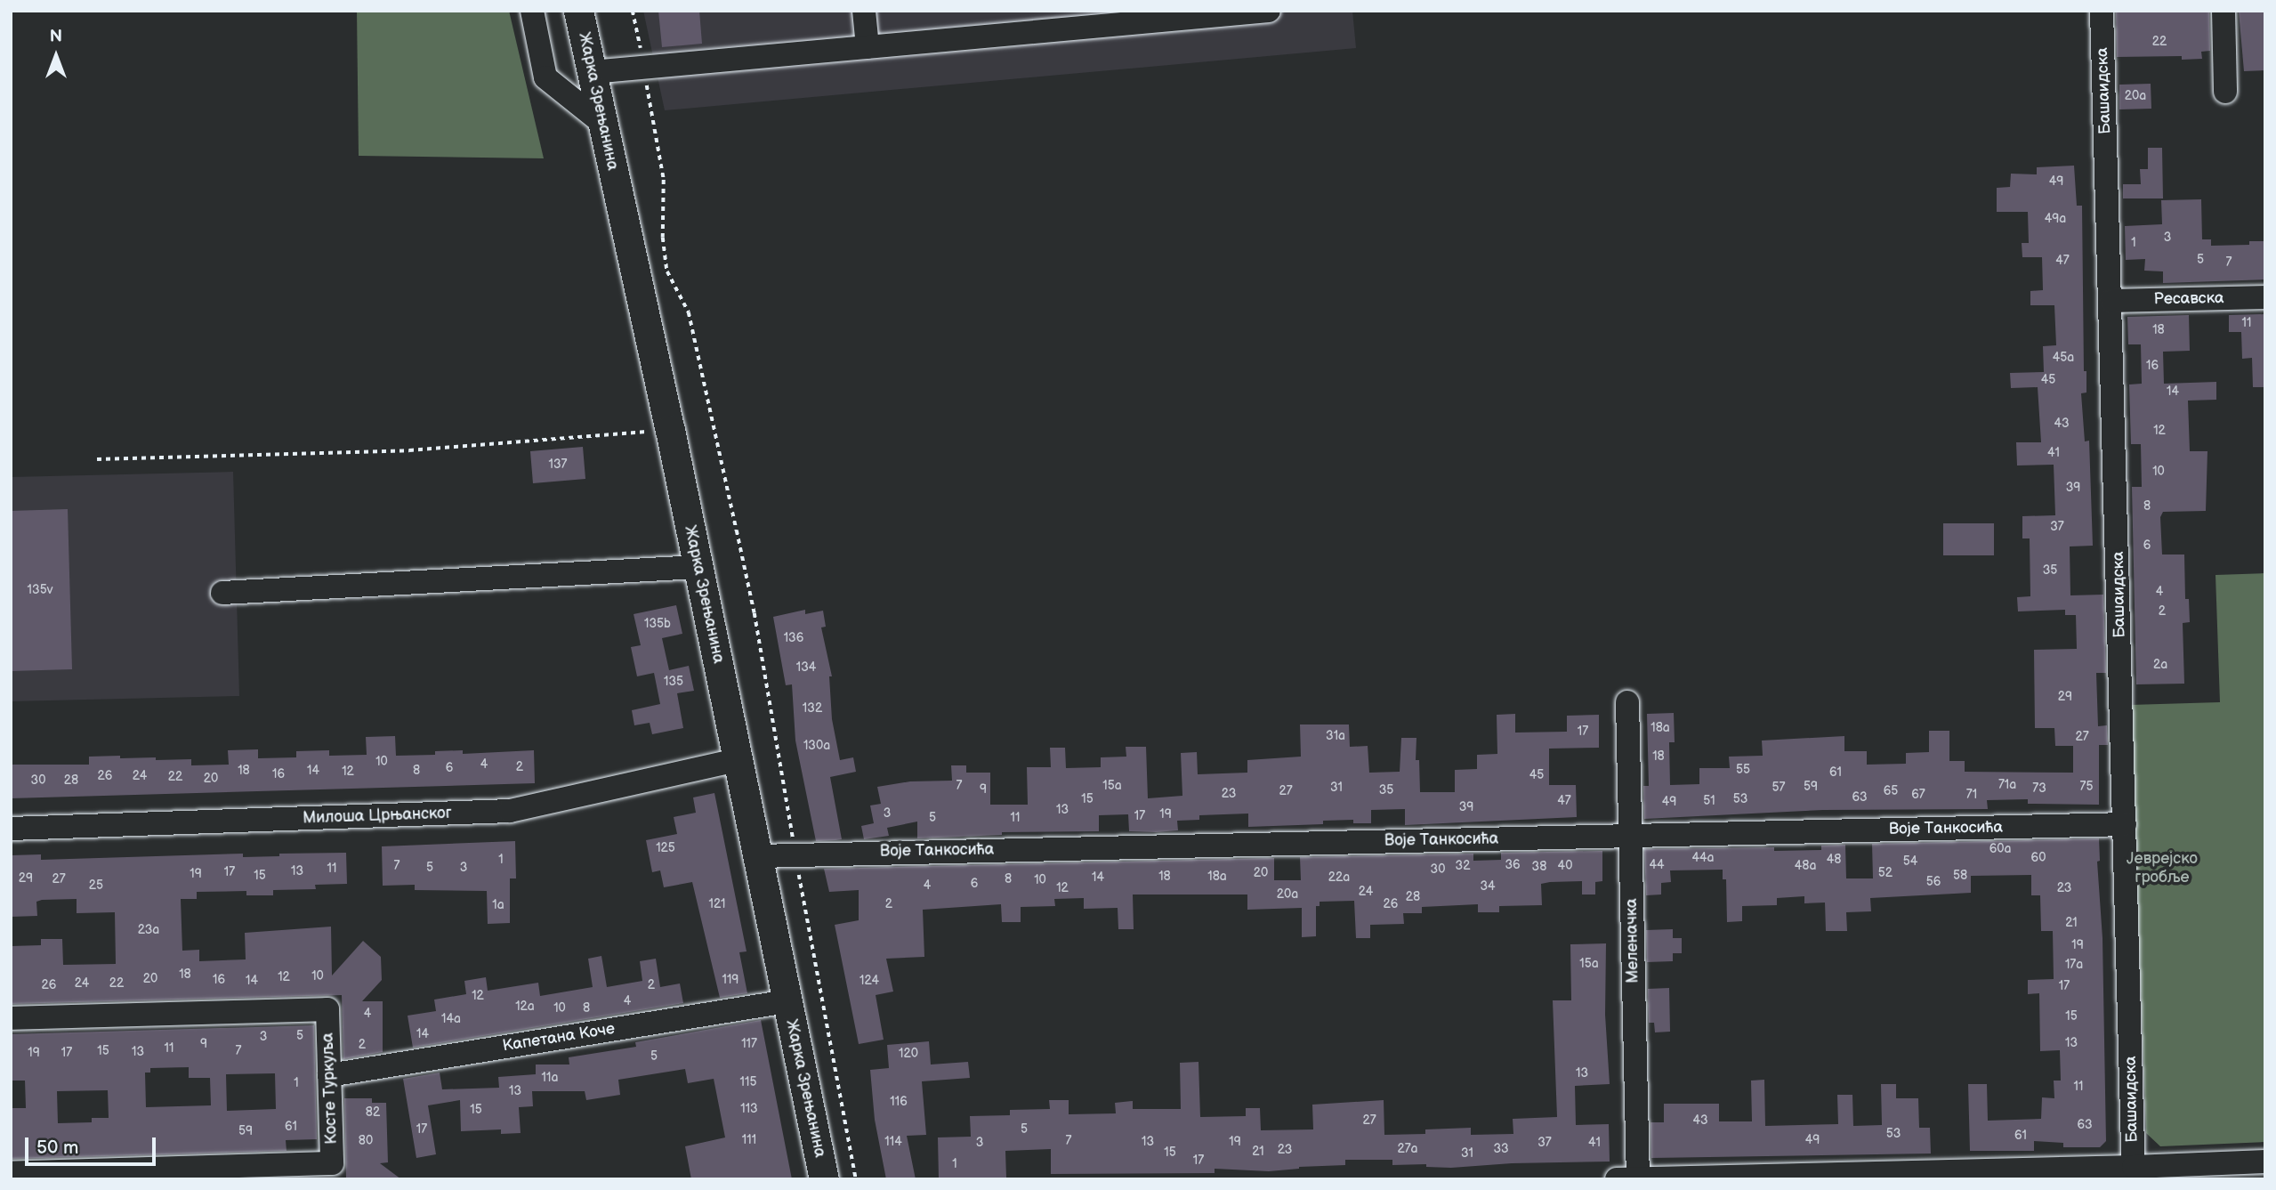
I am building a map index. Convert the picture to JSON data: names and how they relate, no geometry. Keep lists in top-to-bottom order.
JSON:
{
  "streets": {
    "main road": ["Жарка Зрењанина"],
    "street": [
      "Башаидска",
      "Ресавска",
      "Милоша Црњанског",
      "Воје Танкосића",
      "Меленачка",
      "Капетана Коче",
      "Косте Туркуља"
    ]
  },
  "crossings": [
    ["Башаидска", "Ресавска"],
    ["Башаидска", "Воје Танкосића"],
    ["Жарка Зрењанина", "Милоша Црњанског"],
    ["Жарка Зрењанина", "Воје Танкосића"],
    ["Жарка Зрењанина", "Капетана Коче"],
    ["Воје Танкосића", "Меленачка"],
    ["Капетана Коче", "Косте Туркуља"]
  ],
  "parks": ["Јеврејско гробље"],
  "house_numbers": [
    "22",
    "20a",
    "49",
    "49a",
    "3",
    "1",
    "5",
    "47",
    "7",
    "11",
    "18",
    "45a",
    "16",
    "45",
    "14",
    "43",
    "12",
    "41",
    "137",
    "10",
    "39",
    "8",
    "37",
    "6",
    "35",
    "135v",
    "4",
    "2",
    "135b",
    "136",
    "2a",
    "134",
    "135",
    "29",
    "132",
    "18a",
    "17",
    "31a",
    "27",
    "130a",
    "18",
    "10",
    "4",
    "2",
    "6",
    "55",
    "18",
    "14",
    "8",
    "12",
    "61",
    "16",
    "45",
    "26",
    "24",
    "22",
    "20",
    "30",
    "28",
    "71a",
    "7",
    "15a",
    "59",
    "75",
    "31",
    "57",
    "73",
    "9",
    "35",
    "27",
    "65",
    "23",
    "67",
    "71",
    "63",
    "15",
    "53",
    "47",
    "51",
    "49",
    "39",
    "13",
    "3",
    "19",
    "17",
    "5",
    "11",
    "125",
    "60a",
    "44a",
    "60",
    "1",
    "48",
    "54",
    "36",
    "44",
    "7",
    "32",
    "40",
    "48a",
    "38",
    "5",
    "3",
    "11",
    "30",
    "13",
    "17",
    "20",
    "52",
    "19",
    "15",
    "58",
    "18",
    "18a",
    "14",
    "22a",
    "29",
    "27",
    "8",
    "10",
    "56",
    "6",
    "25",
    "4",
    "34",
    "12",
    "23",
    "24",
    "20a",
    "28",
    "121",
    "2",
    "26",
    "1a",
    "21",
    "23a",
    "19",
    "15a",
    "17a",
    "18",
    "10",
    "12",
    "20",
    "16",
    "119",
    "14",
    "124",
    "24",
    "22",
    "26",
    "2",
    "17",
    "12",
    "4",
    "12a",
    "10",
    "8",
    "4",
    "15",
    "14a",
    "14",
    "5",
    "3",
    "13",
    "9",
    "117",
    "2",
    "11",
    "15",
    "7",
    "13",
    "19",
    "17",
    "120",
    "5",
    "13",
    "11a",
    "115",
    "1",
    "11",
    "13",
    "116",
    "113",
    "15",
    "82",
    "27",
    "43",
    "63",
    "61",
    "17",
    "5",
    "59",
    "53",
    "61",
    "111",
    "49",
    "80",
    "7",
    "114",
    "13",
    "19",
    "3",
    "37",
    "41",
    "27a",
    "33",
    "23",
    "21",
    "15",
    "31",
    "17",
    "1"
  ],
  "scale_bar": "50 m",
  "north": "top"
}
